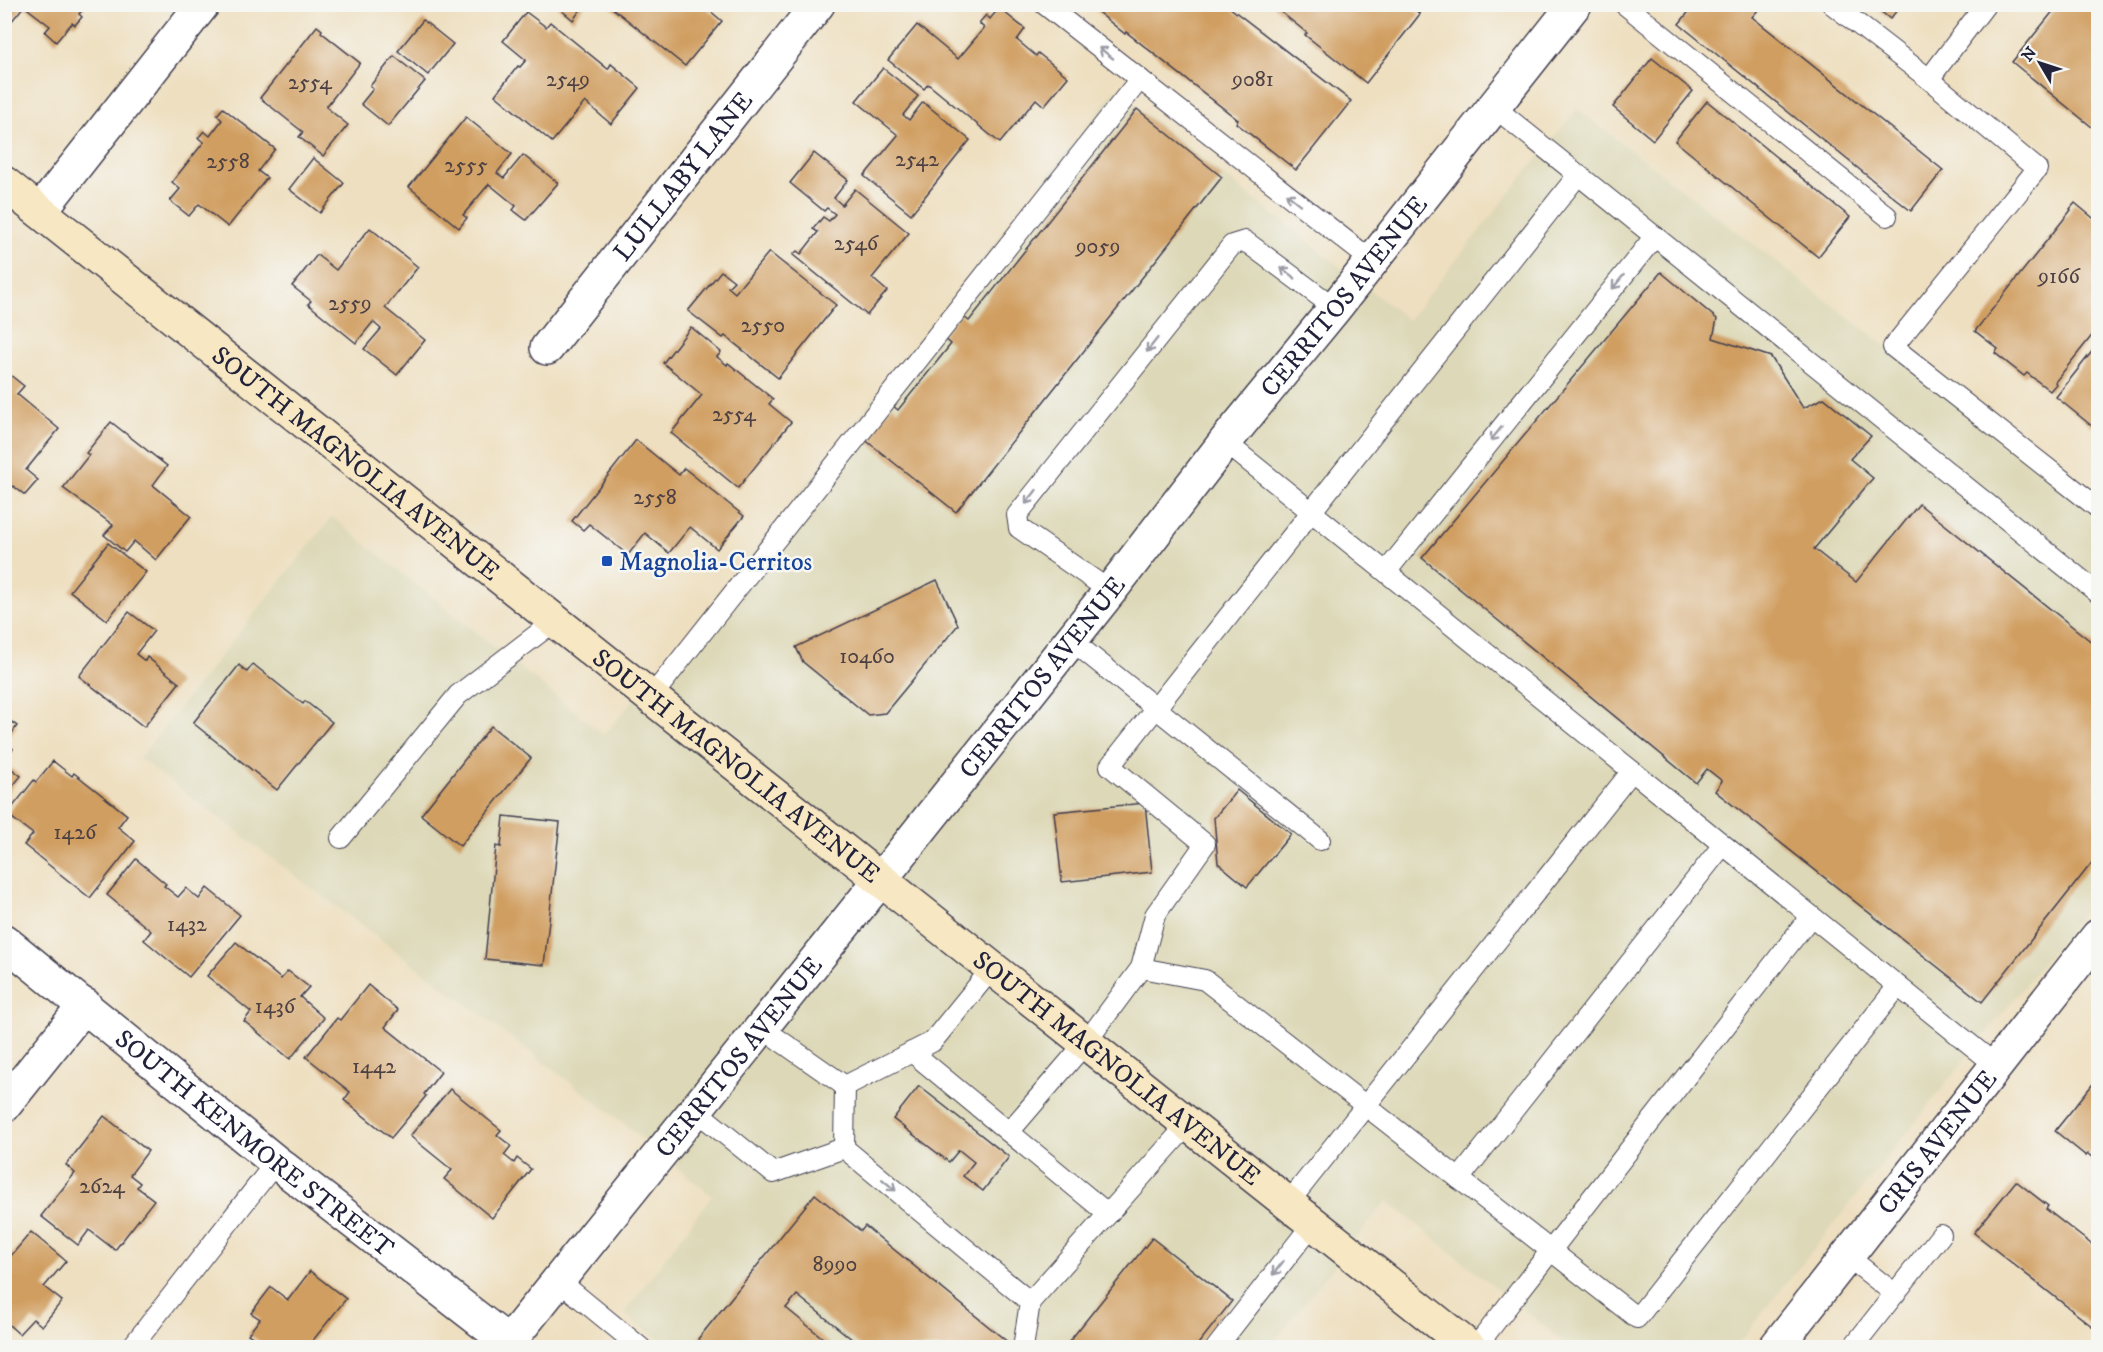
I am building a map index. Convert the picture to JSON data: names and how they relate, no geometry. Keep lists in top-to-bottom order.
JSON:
{
  "streets": {
    "main road": ["SOUTH MAGNOLIA AVENUE"],
    "street": [
      "LULLABY LANE",
      "CERRITOS AVENUE",
      "SOUTH KENMORE STREET",
      "CRIS AVENUE"
    ]
  },
  "crossings": [
    ["CERRITOS AVENUE", "SOUTH MAGNOLIA AVENUE"],
    ["CERRITOS AVENUE", "SOUTH KENMORE STREET"]
  ],
  "places": {
    "transit": ["Magnolia-Cerritos"]
  },
  "house_numbers": [
    "2549",
    "9081",
    "2554",
    "2542",
    "2558",
    "2555",
    "2546",
    "9059",
    "9166",
    "2559",
    "2550",
    "2554",
    "2558",
    "10460",
    "1426",
    "1432",
    "1436",
    "1442",
    "2624",
    "8990"
  ],
  "north": "top left"
}
